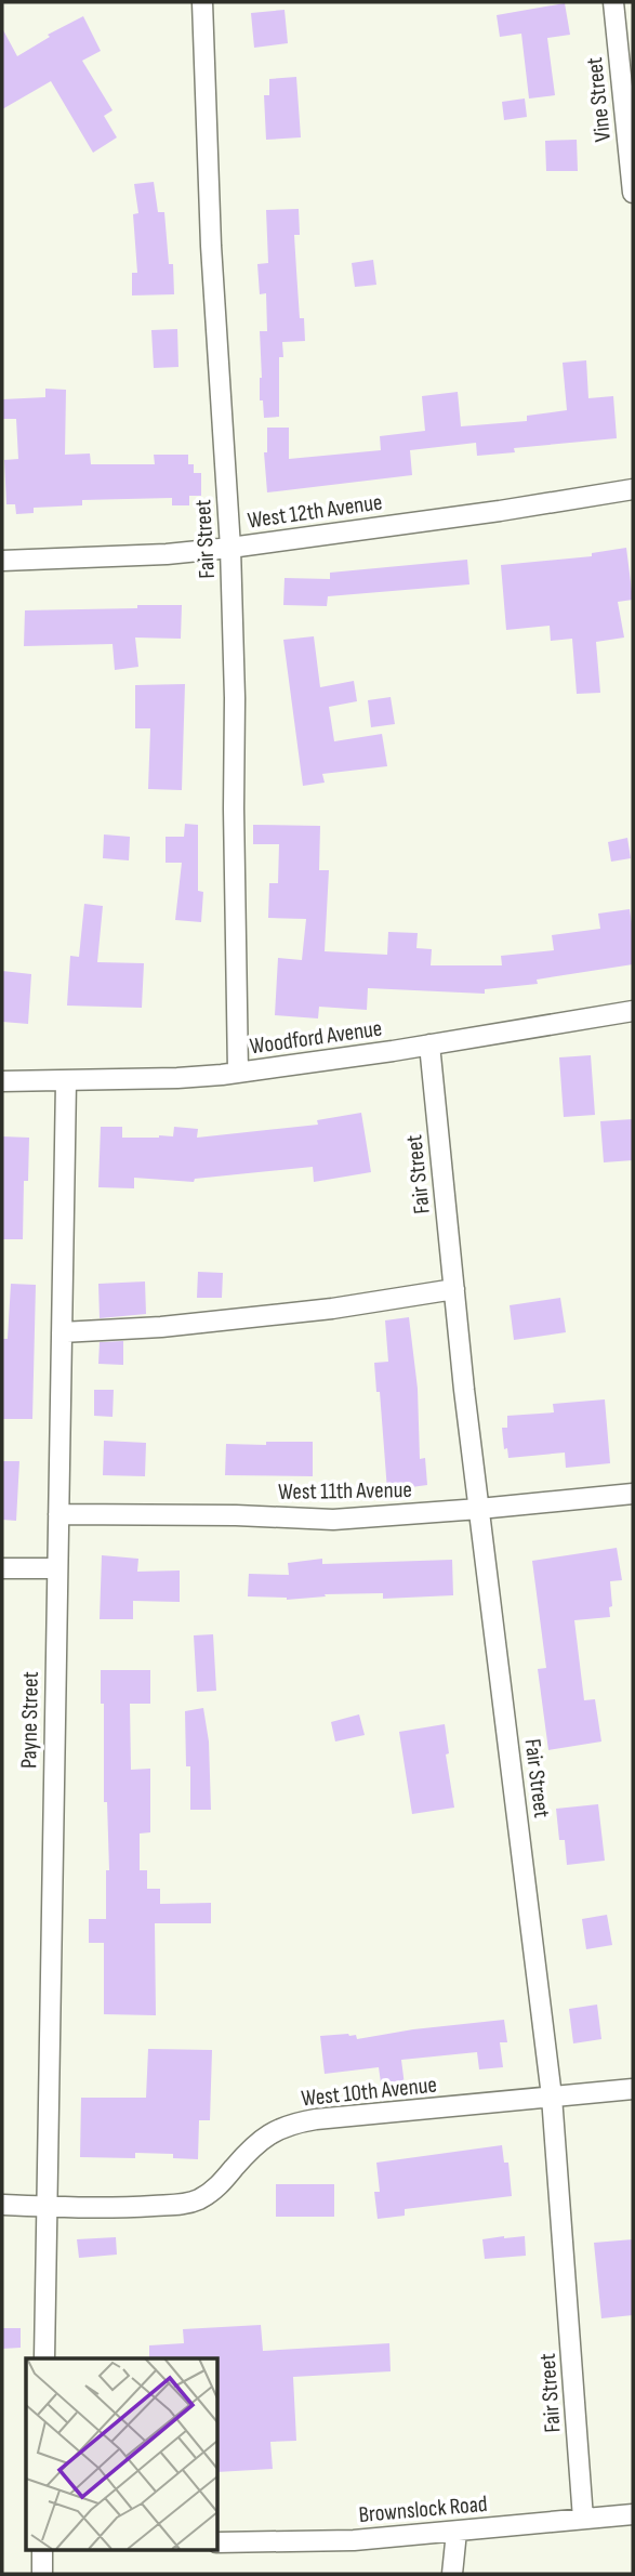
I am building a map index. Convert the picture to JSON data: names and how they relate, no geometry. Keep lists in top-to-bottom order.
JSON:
{
  "streets": {
    "street": [
      "Vine Street",
      "West 12th Avenue",
      "Fair Street",
      "Woodford Avenue",
      "West 11th Avenue",
      "Payne Street",
      "West 10th Avenue",
      "Brownslock Road"
    ]
  },
  "crossings": [
    ["West 12th Avenue", "Fair Street"],
    ["Fair Street", "Woodford Avenue"],
    ["Fair Street", "West 11th Avenue"],
    ["Fair Street", "West 10th Avenue"],
    ["Fair Street", "Brownslock Road"],
    ["Woodford Avenue", "Payne Street"],
    ["West 11th Avenue", "Payne Street"],
    ["Payne Street", "West 10th Avenue"]
  ]
}
